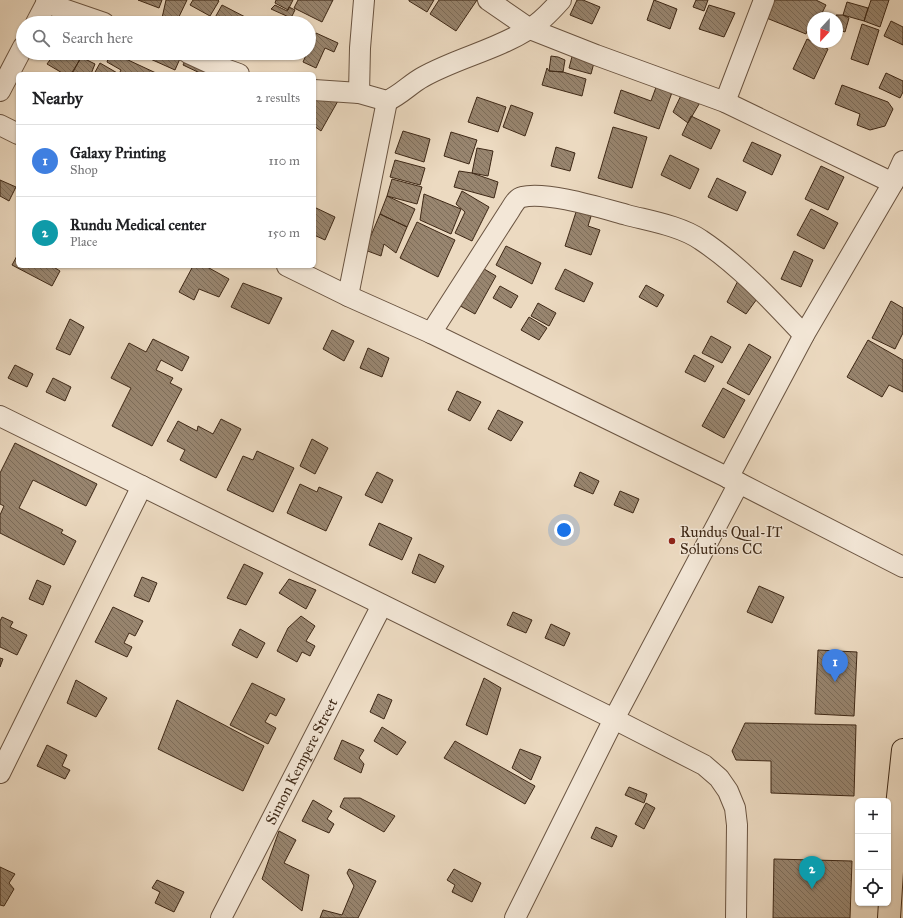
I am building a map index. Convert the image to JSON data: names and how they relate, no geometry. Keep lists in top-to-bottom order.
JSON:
{
  "streets": {
    "street": ["Simon Kempere Street"]
  },
  "places": ["Rundus Qual-IT Solutions CC"],
  "north": "bottom",
  "page": {
    "search": "Search here",
    "heading": ["Nearby", "2 results"],
    "list": [
      {
        "mark": "1",
        "name": "Galaxy Printing",
        "note": "Shop",
        "value": "110 m"
      },
      {
        "mark": "2",
        "name": "Rundu Medical center",
        "note": "Place",
        "value": "150 m"
      }
    ],
    "pins": ["1", "2"],
    "map_buttons": ["+", "−"]
  }
}
